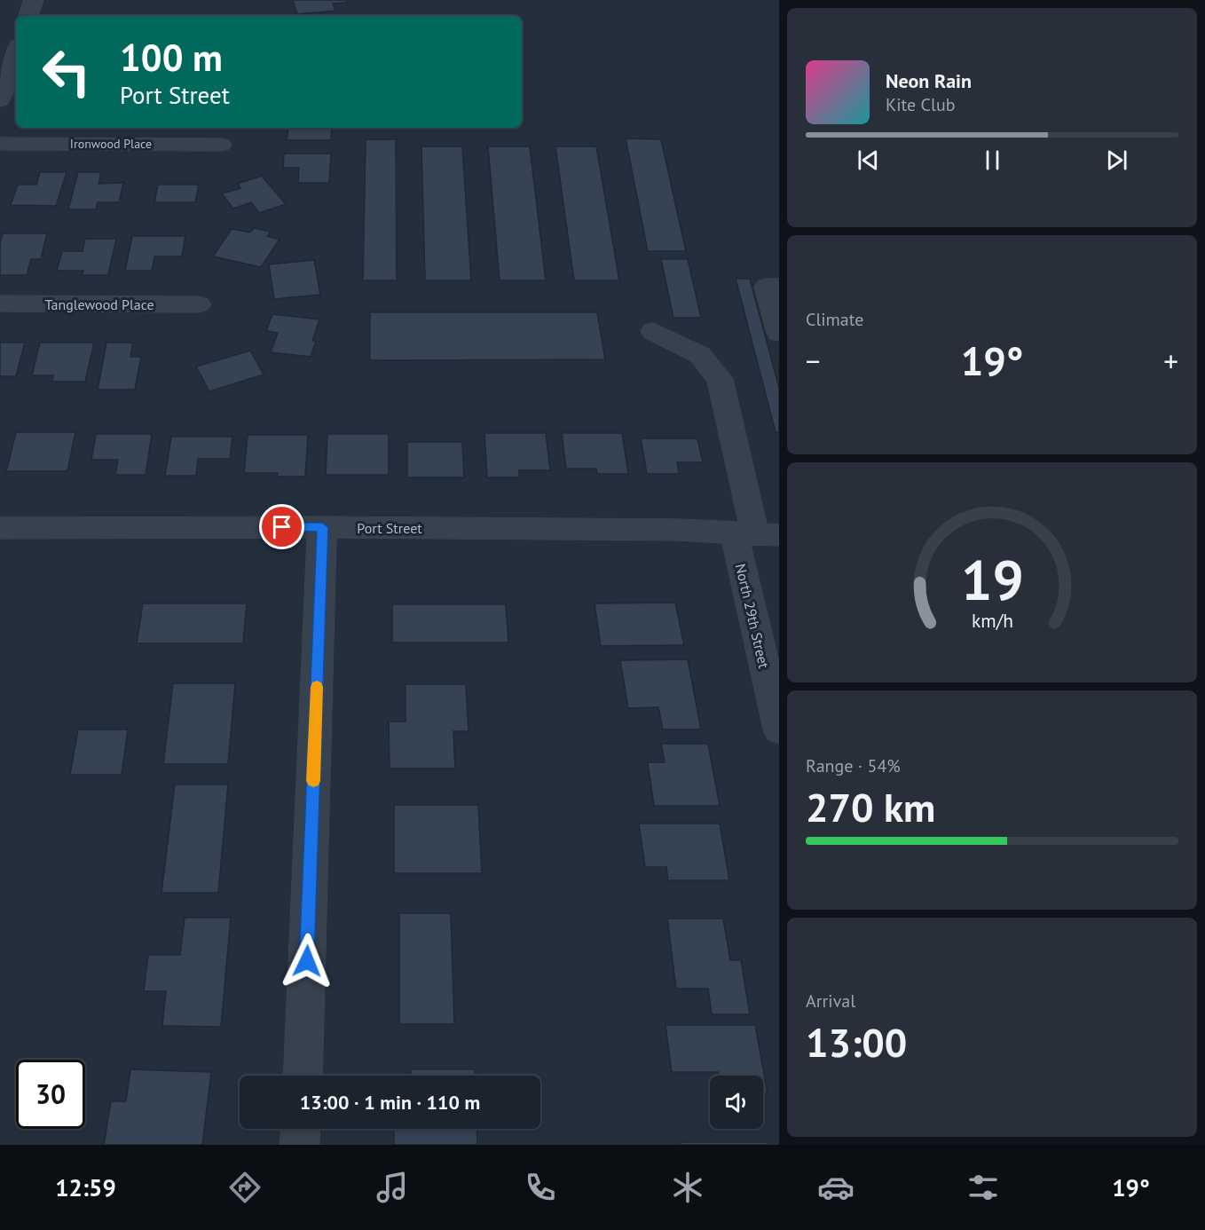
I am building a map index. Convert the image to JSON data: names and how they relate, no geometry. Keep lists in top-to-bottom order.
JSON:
{
  "streets": {
    "street": [
      "Ironwood Place",
      "Tanglewood Place",
      "Port Street",
      "North 29th Street"
    ]
  },
  "crossings": [
    ["Port Street", "North 29th Street"]
  ],
  "page": {
    "turn": ["100 m", "Port Street"],
    "song": ["Neon Rain", "Kite Club"],
    "tile": [
      "Climate",
      ["Range · 54%", "270 km"],
      ["Arrival", "13:00"]
    ],
    "heat": ["−", "19°", "+"],
    "limit": "30",
    "trip": "13:00 · 1 min · 110 m",
    "tabs": ["12:59", "19°"],
    "gauge": ["19", "km/h"]
  }
}
